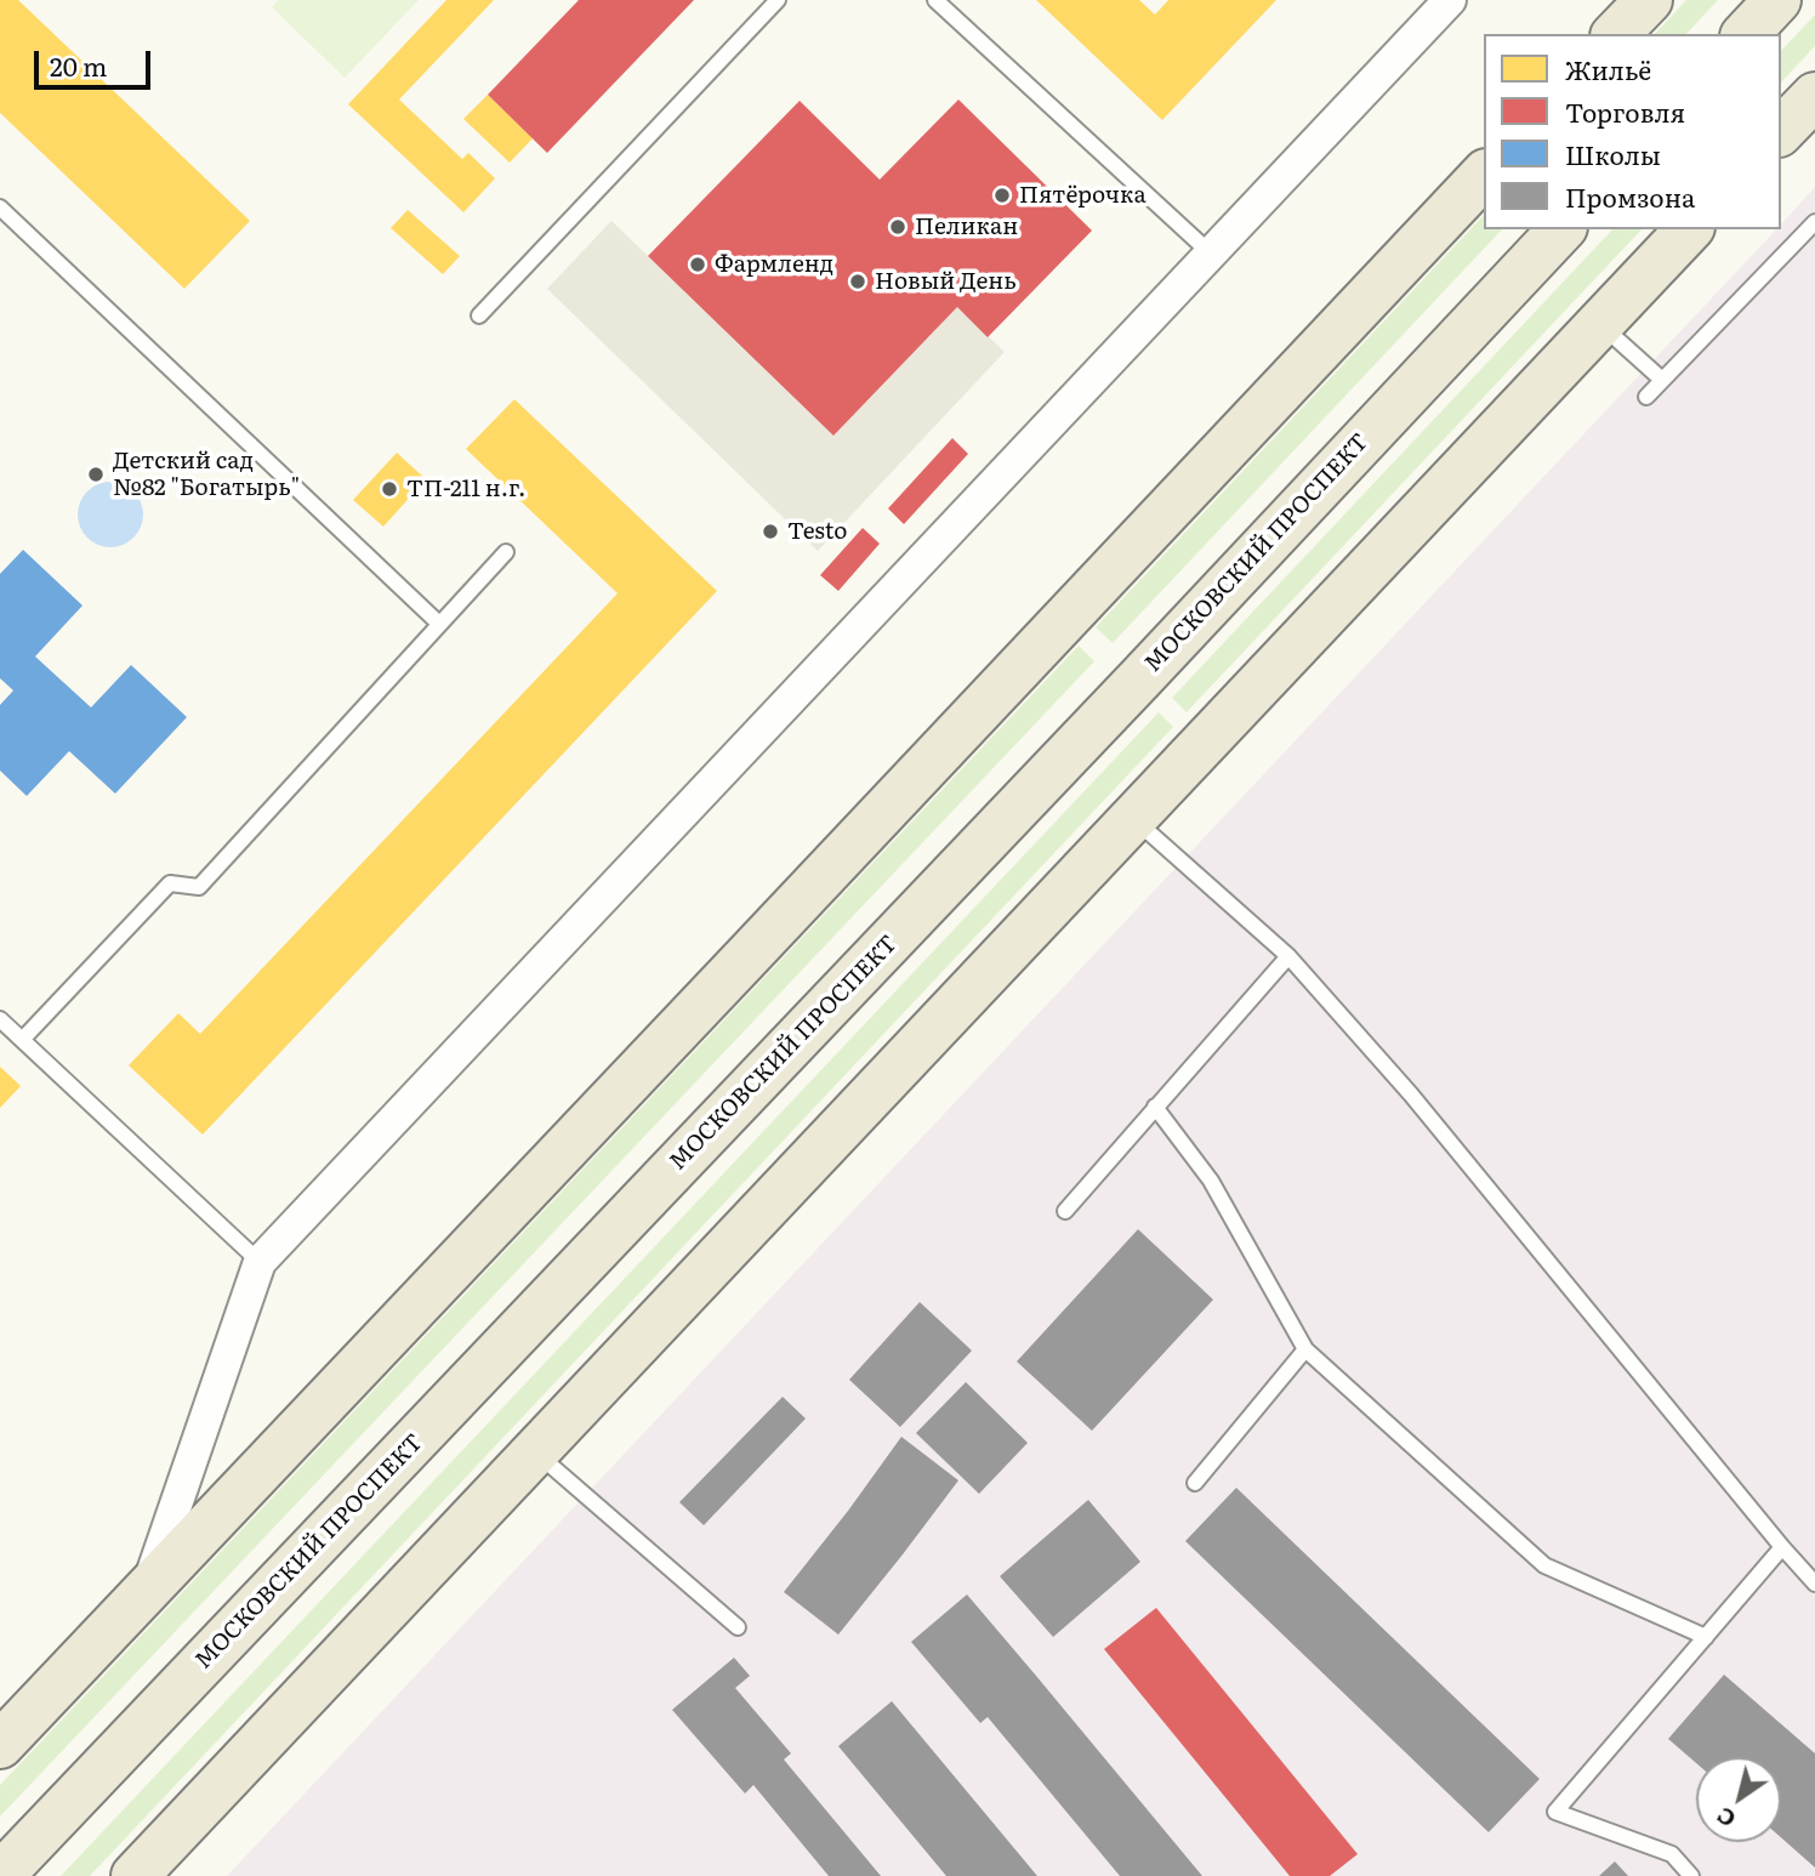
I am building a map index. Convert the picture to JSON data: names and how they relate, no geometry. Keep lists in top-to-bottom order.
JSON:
{
  "streets": {
    "main road": ["МОСКОВСКИЙ ПРОСПЕКТ"]
  },
  "places": [
    "Пятёрочка",
    "Пеликан",
    "Фармленд",
    "Новый День",
    "Детский сад №82 \"Богатырь\"",
    "ТП-211 н.г.",
    "Testo"
  ],
  "legend": [
    "Жильё",
    "Торговля",
    "Школы",
    "Промзона"
  ],
  "scale_bar": "20 m",
  "north": "bottom left"
}
